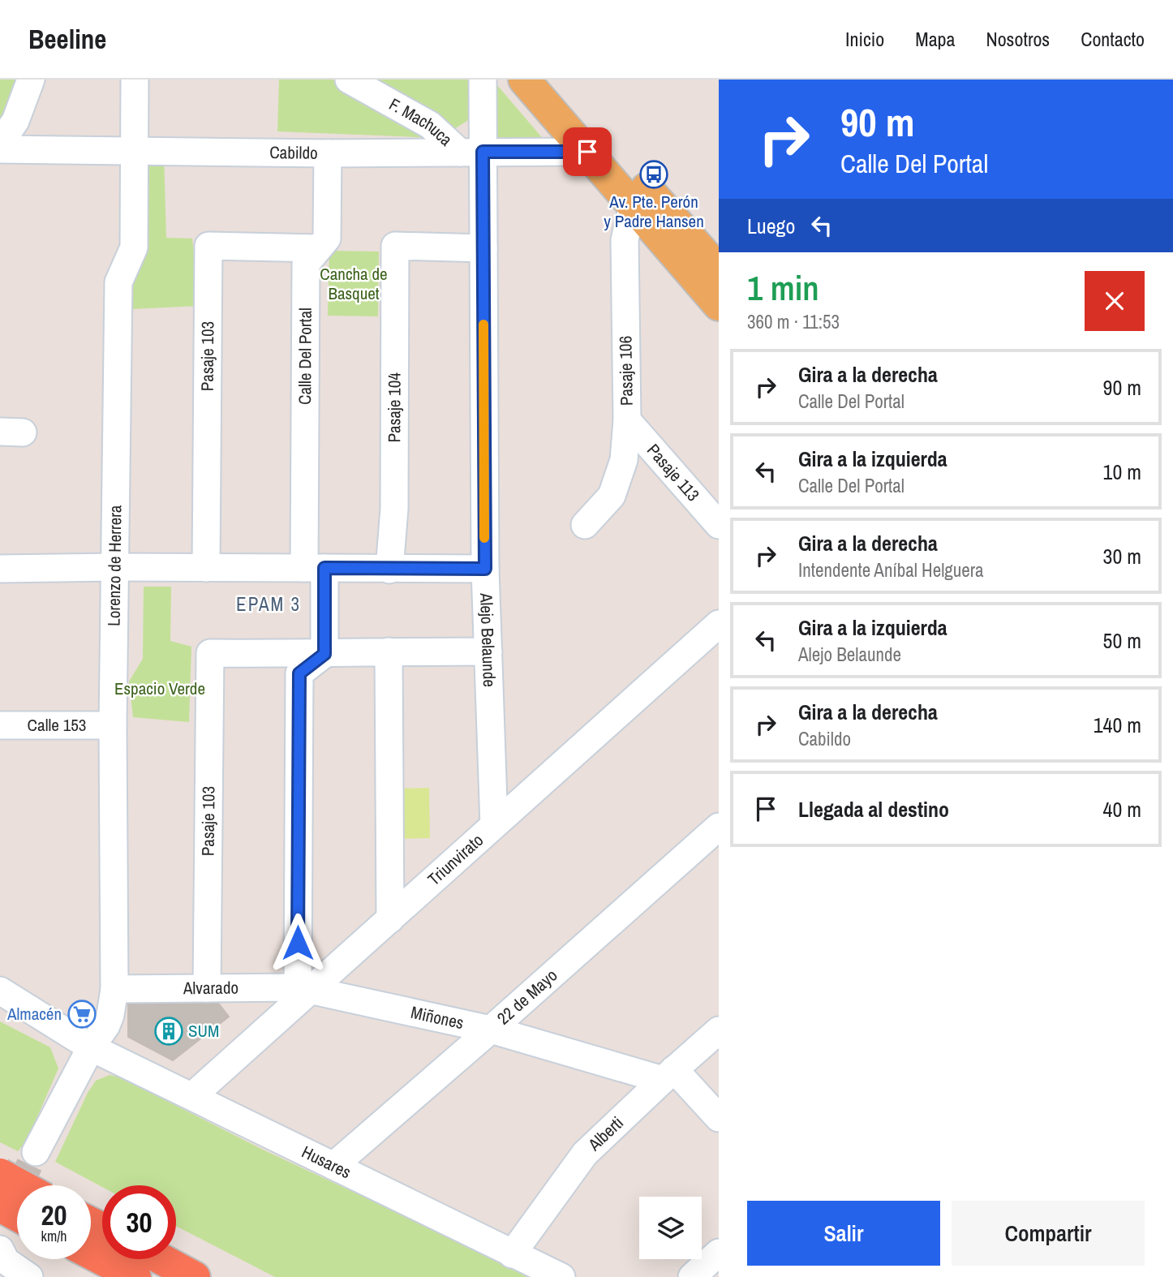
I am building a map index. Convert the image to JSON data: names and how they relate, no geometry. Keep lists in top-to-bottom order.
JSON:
{
  "streets": {
    "street": [
      "F. Machuca",
      "Cabildo",
      "Pasaje 103",
      "Calle Del Portal",
      "Pasaje 106",
      "Pasaje 104",
      "Pasaje 113",
      "Lorenzo de Herrera",
      "Alejo Belaunde",
      "Calle 153",
      "Triunvirato",
      "Alvarado",
      "22 de Mayo",
      "Miñones",
      "Alberti",
      "Husares"
    ]
  },
  "crossings": [
    ["F. Machuca", "Cabildo"],
    ["F. Machuca", "Alejo Belaunde"],
    ["Cabildo", "Calle Del Portal"],
    ["Cabildo", "Lorenzo de Herrera"],
    ["Cabildo", "Alejo Belaunde"],
    ["Pasaje 103", "Calle Del Portal"],
    ["Pasaje 103", "Alvarado"],
    ["Pasaje 106", "Pasaje 113"],
    ["Pasaje 104", "Alejo Belaunde"],
    ["Lorenzo de Herrera", "Calle 153"],
    ["Lorenzo de Herrera", "Alvarado"],
    ["Lorenzo de Herrera", "Husares"],
    ["Alejo Belaunde", "Triunvirato"],
    ["Triunvirato", "Alvarado"],
    ["Triunvirato", "Miñones"],
    ["Triunvirato", "Husares"],
    ["Alvarado", "Miñones"],
    ["22 de Mayo", "Miñones"],
    ["22 de Mayo", "Husares"],
    ["Miñones", "Alberti"],
    ["Alberti", "Husares"]
  ],
  "districts": ["EPAM 3"],
  "parks": ["Cancha de Basquet", "Espacio Verde"],
  "places": {
    "bus stop": ["Av. Pte. Perón y Padre Hansen"],
    "supermarket": ["Almacén"],
    "building": ["SUM"]
  },
  "page": {
    "header": "Beeline",
    "nav": [
      "Inicio",
      "Mapa",
      "Nosotros",
      "Contacto"
    ],
    "turn": ["90 m", "Calle Del Portal"],
    "then": "Luego",
    "heading": ["1 min", "360 m · 11:53"],
    "list": [
      {
        "name": "Gira a la derecha",
        "note": "Calle Del Portal",
        "value": "90 m"
      },
      {
        "name": "Gira a la izquierda",
        "note": "Calle Del Portal",
        "value": "10 m"
      },
      {
        "name": "Gira a la derecha",
        "note": "Intendente Aníbal Helguera",
        "value": "30 m"
      },
      {
        "name": "Gira a la izquierda",
        "note": "Alejo Belaunde",
        "value": "50 m"
      },
      {
        "name": "Gira a la derecha",
        "note": "Cabildo",
        "value": "140 m"
      },
      {
        "name": "Llegada al destino",
        "value": "40 m"
      }
    ],
    "speed": "20 km/h",
    "limit": "30",
    "buttons": ["Salir", "Compartir"]
  }
}
